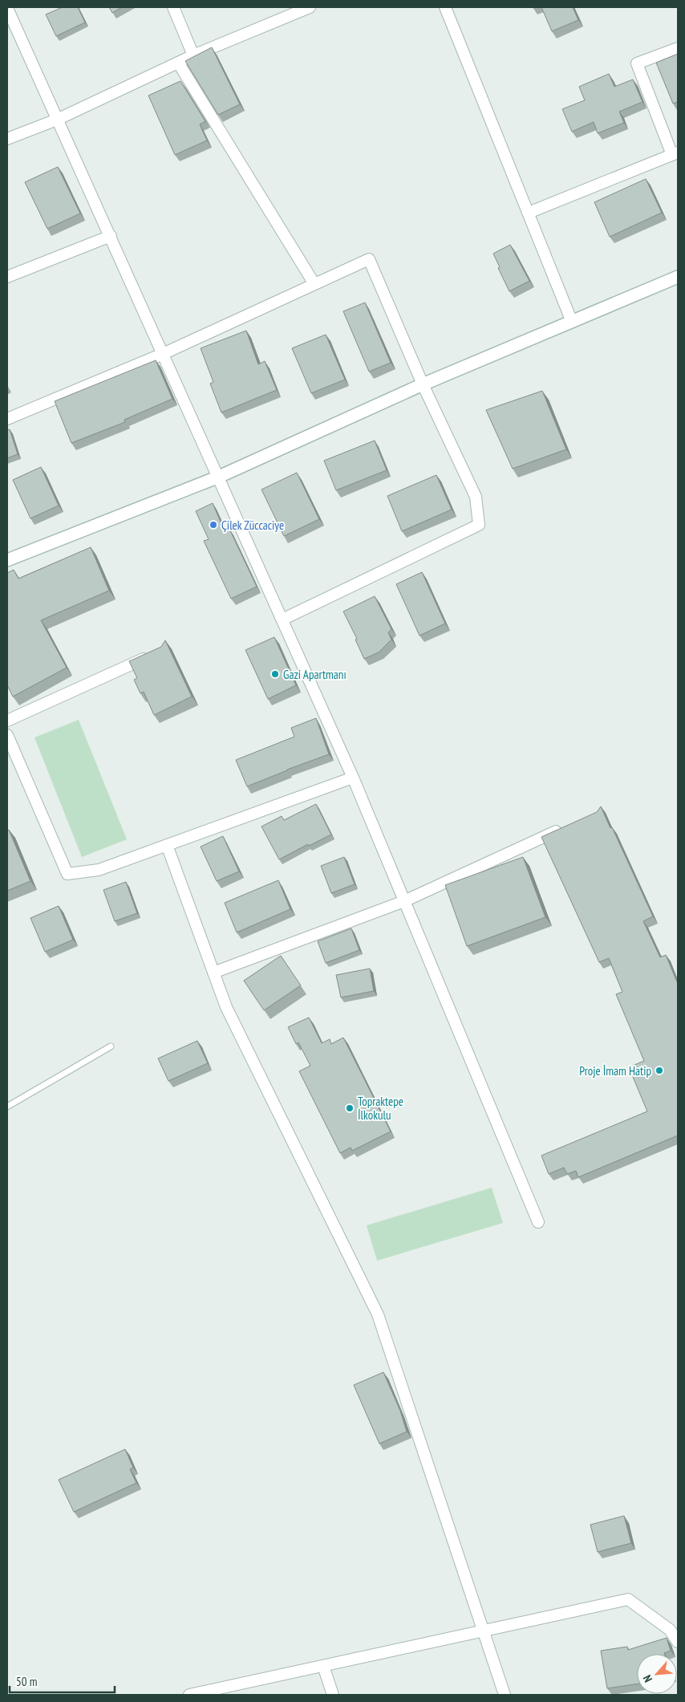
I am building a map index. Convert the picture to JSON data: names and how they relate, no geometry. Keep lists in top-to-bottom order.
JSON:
{
  "places": [
    "Çilek Züccaciye",
    "Gazi Apartmanı",
    "Proje İmam Hatip",
    "Topraktepe İlkokulu"
  ],
  "scale_bar": "50 m",
  "north": "bottom left"
}
